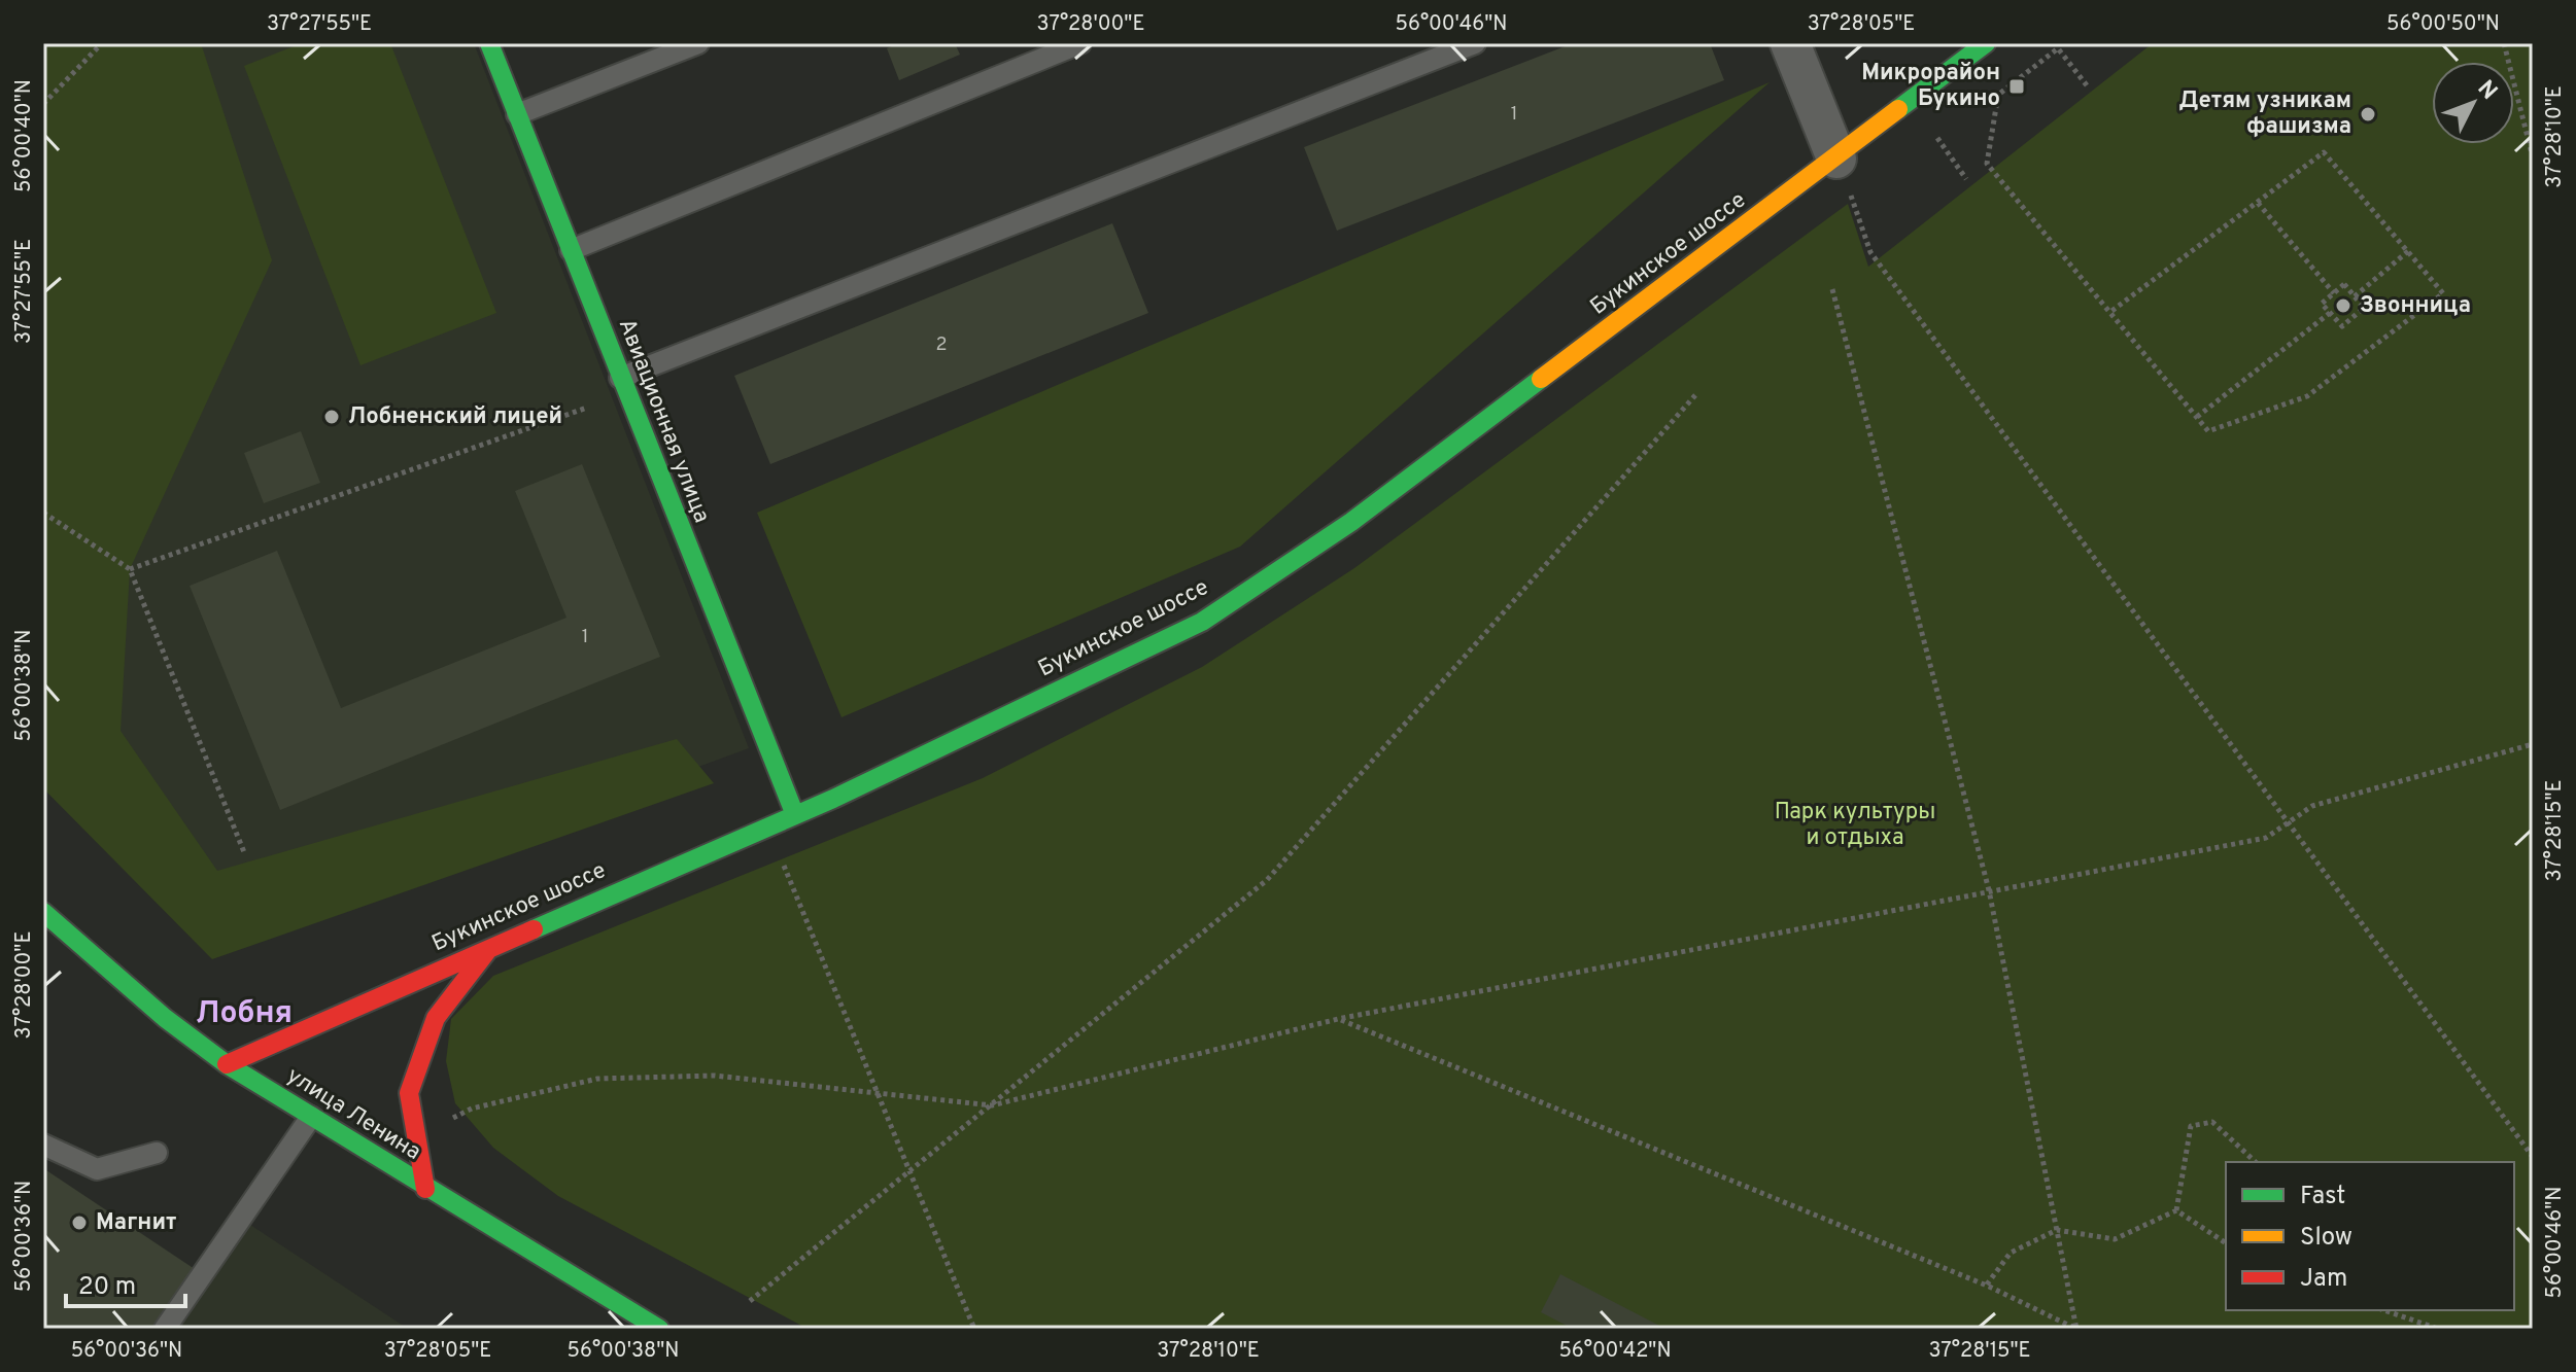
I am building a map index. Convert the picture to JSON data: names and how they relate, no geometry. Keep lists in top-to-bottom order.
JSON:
{
  "streets": {
    "main road": ["Букинское шоссе", "Авиационная улица", "улица Ленина"]
  },
  "crossings": [
    ["Букинское шоссе", "Авиационная улица"],
    ["Букинское шоссе", "улица Ленина"]
  ],
  "districts": ["Лобня"],
  "parks": ["Парк культуры и отдыха"],
  "places": {
    "transit": ["Микрорайон Букино"],
    "other": [
      "Детям узникам фашизма",
      "Звонница",
      "Лобненский лицей",
      "Магнит"
    ]
  },
  "house_numbers": ["1", "2", "1"],
  "legend": ["Fast", "Slow", "Jam"],
  "scale_bar": "20 m",
  "north": "top right",
  "coordinates": [
    "37°27'55\"E",
    "37°28'00\"E",
    "56°00'46\"N",
    "37°28'05\"E",
    "56°00'50\"N",
    "56°00'40\"N",
    "37°28'10\"E",
    "56°00'38\"N",
    "37°28'15\"E",
    "56°00'36\"N",
    "56°00'42\"N"
  ]
}
